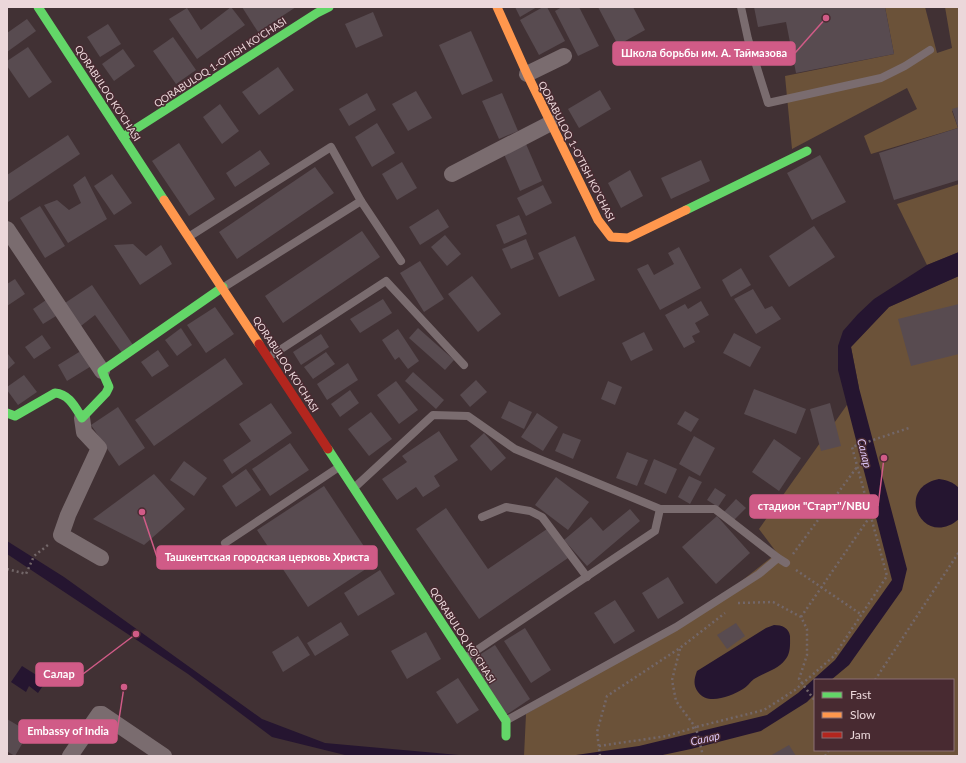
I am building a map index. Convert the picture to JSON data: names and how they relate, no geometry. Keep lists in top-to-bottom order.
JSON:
{
  "streets": {
    "street": ["QORABULOQ 1-O'TISH KO'CHASI", "QORABULOQ KO'CHASI"]
  },
  "crossings": [
    ["QORABULOQ 1-O'TISH KO'CHASI", "QORABULOQ KO'CHASI"]
  ],
  "water": ["Салар"],
  "places": [
    "Школа борьбы им. А. Таймазова",
    "стадион \"Старт\"/NBU",
    "Ташкентская городская церковь Христа",
    "Салар",
    "Embassy of India"
  ],
  "legend": ["Fast", "Slow", "Jam"]
}
